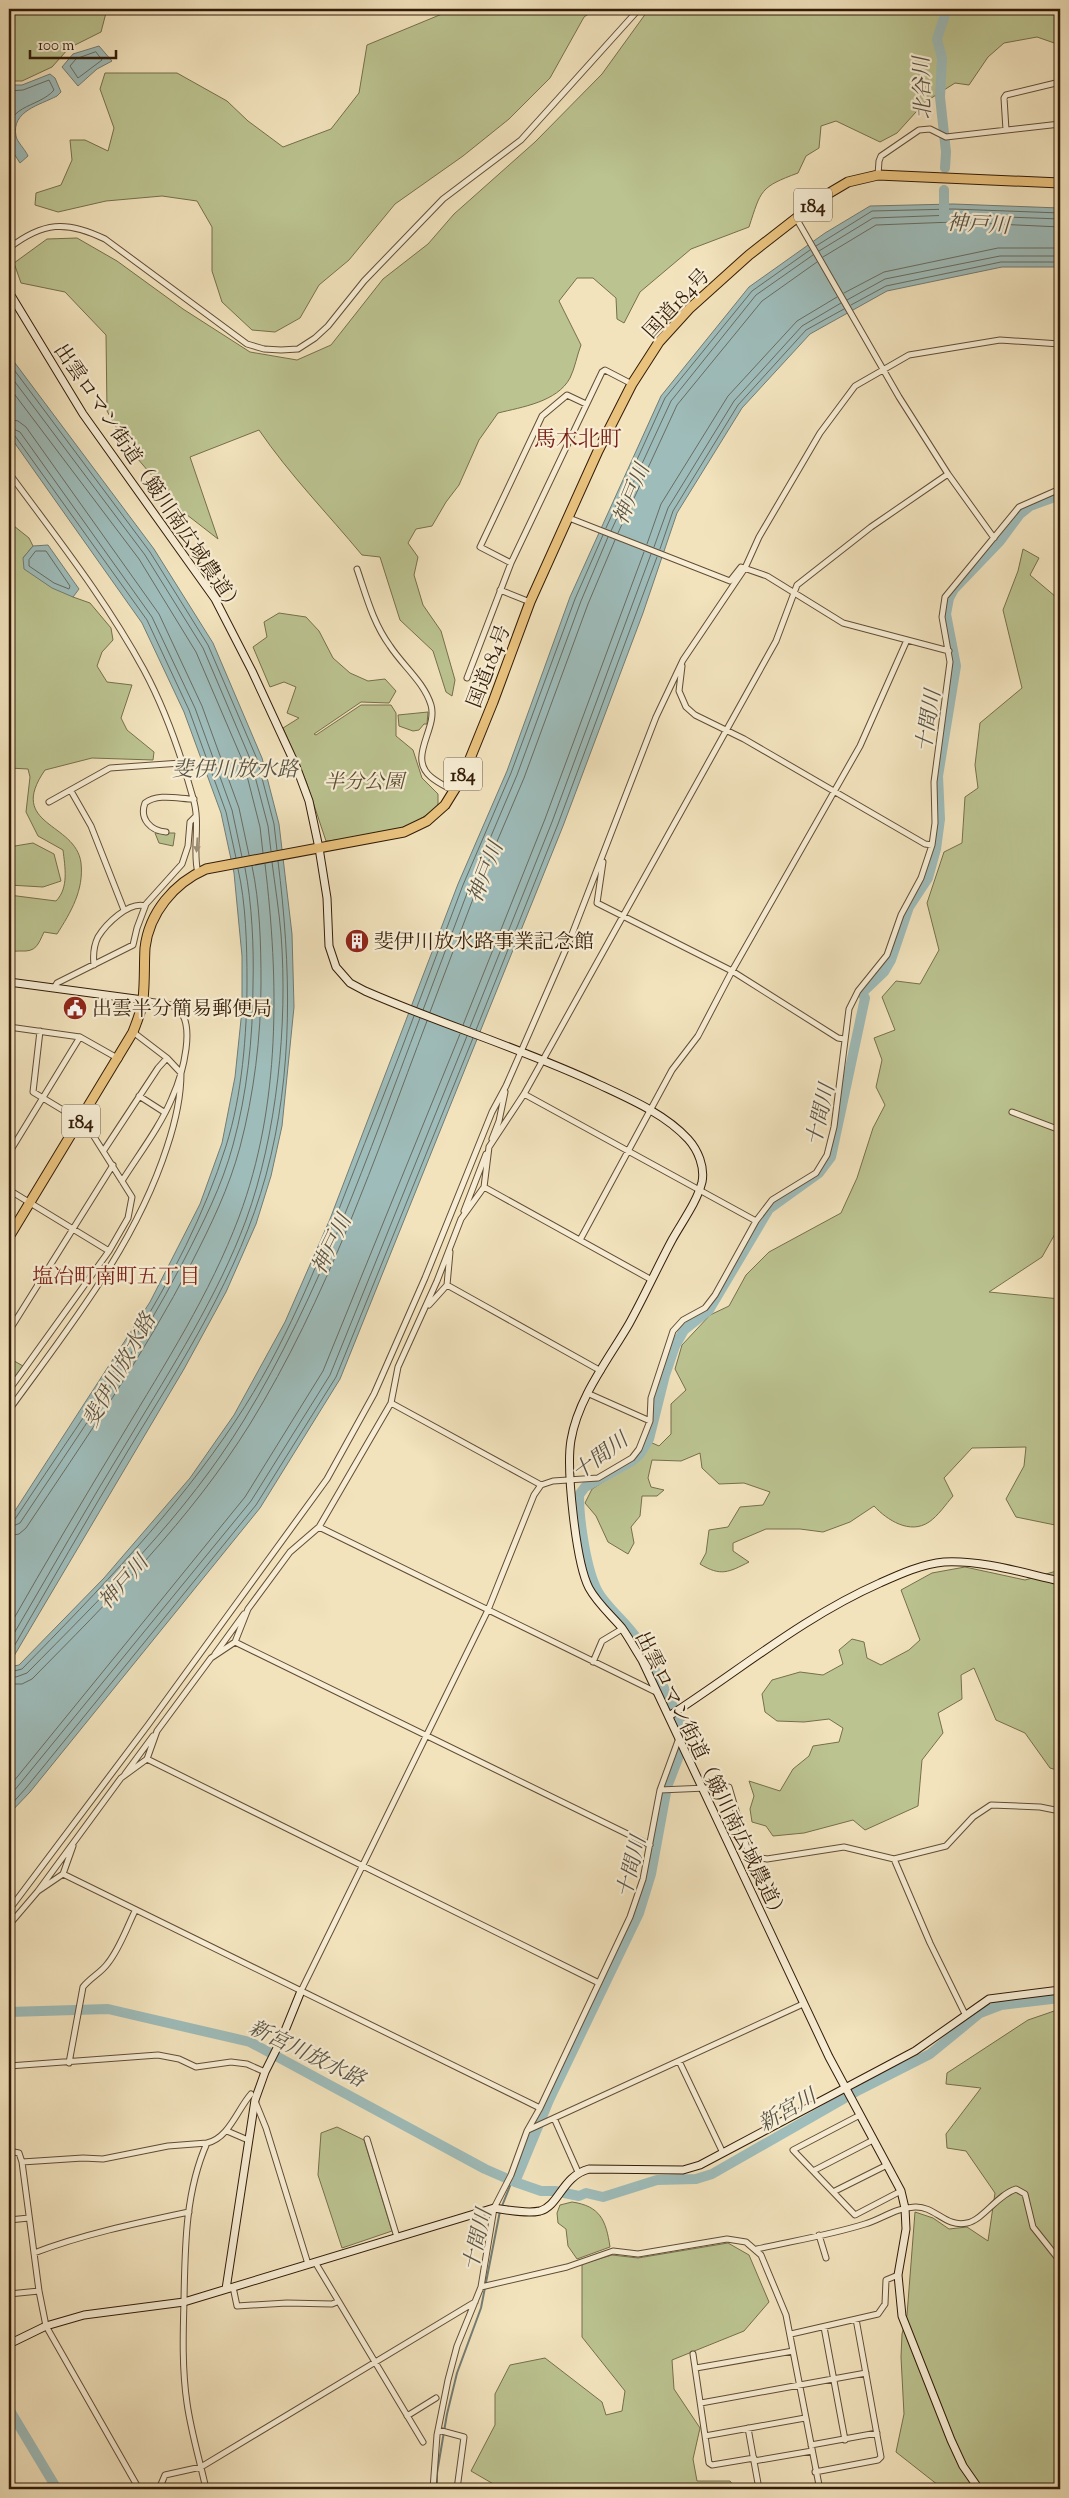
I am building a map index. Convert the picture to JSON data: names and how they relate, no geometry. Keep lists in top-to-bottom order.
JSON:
{
  "streets": {
    "highway": ["184", "国道184号"],
    "street": ["出雲ロマン街道（簸川南広域農道）"]
  },
  "crossings": [
    ["国道184号", "出雲ロマン街道（簸川南広域農道）"]
  ],
  "districts": ["馬木北町", "塩冶町南町五丁目"],
  "water": [
    "北谷川",
    "神戸川",
    "十間川",
    "斐伊川放水路",
    "新宮川放水路",
    "新宮川"
  ],
  "parks": ["半分公園"],
  "places": {
    "building": ["斐伊川放水路事業記念館"],
    "public building": ["出雲半分簡易郵便局"]
  },
  "scale_bar": "100 m"
}
